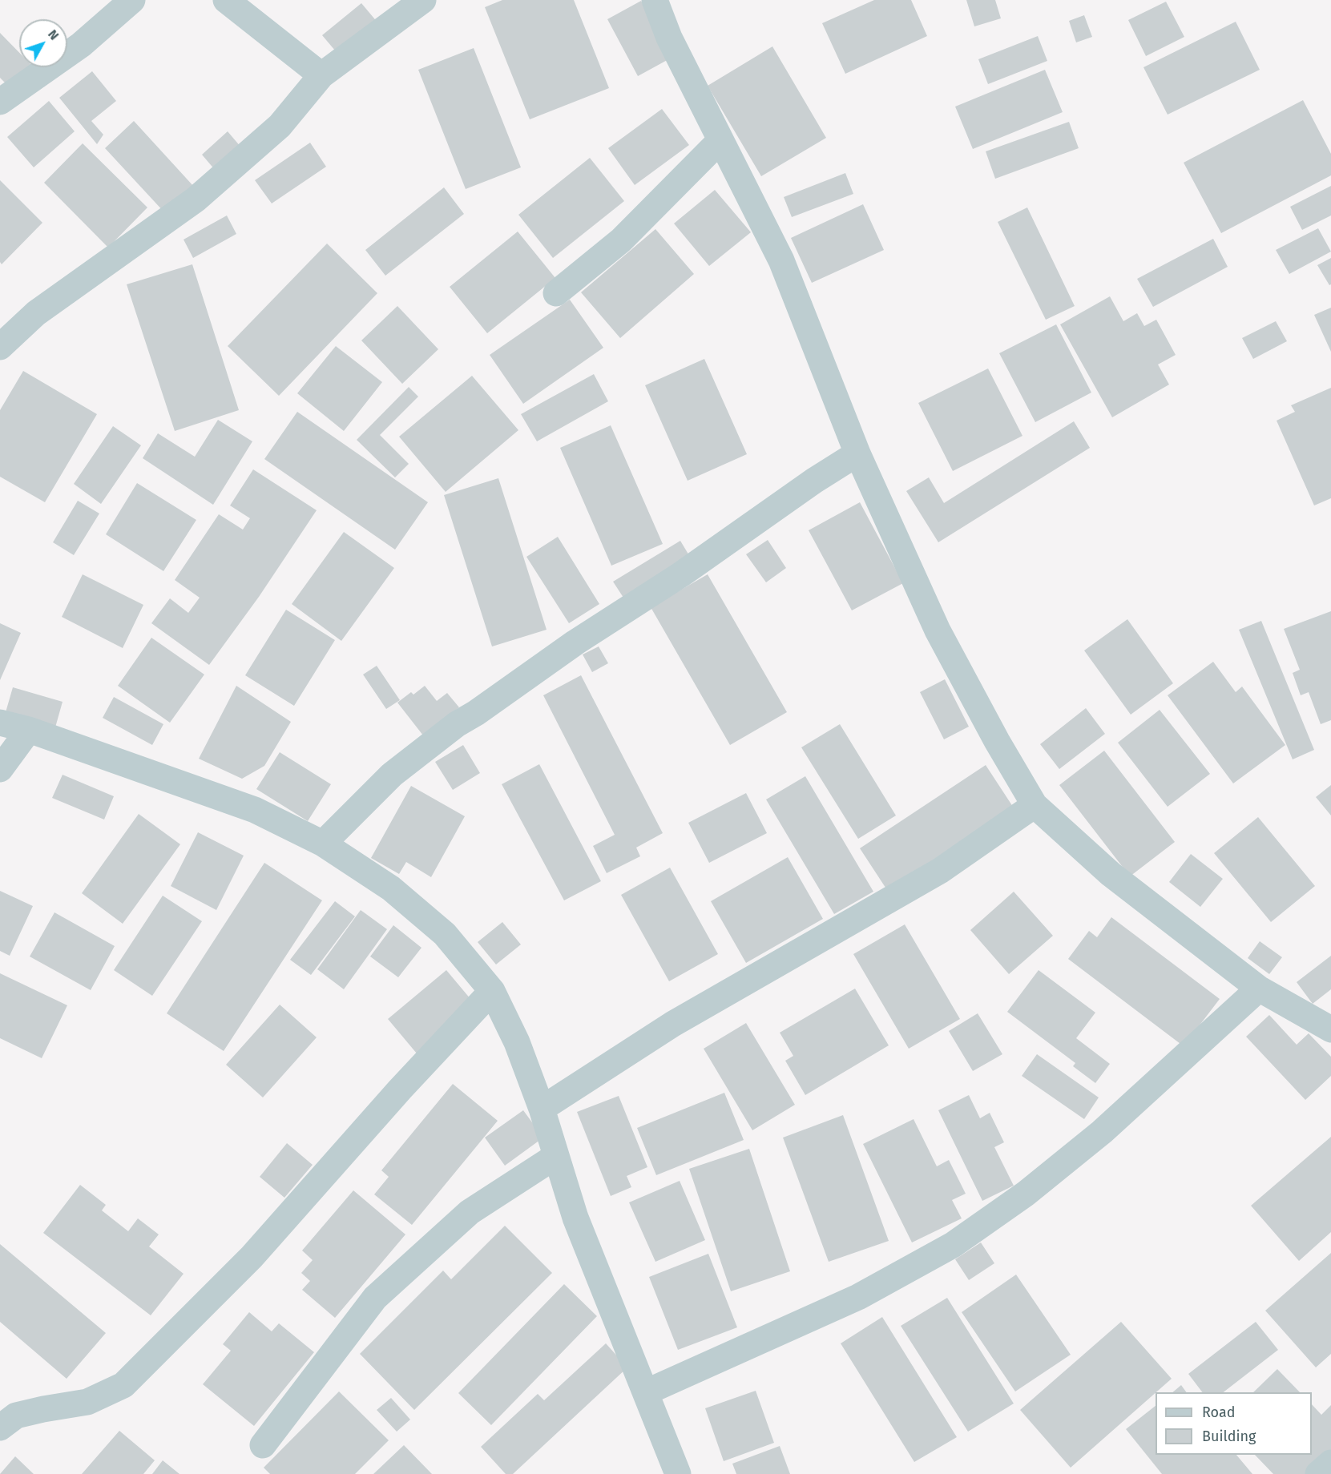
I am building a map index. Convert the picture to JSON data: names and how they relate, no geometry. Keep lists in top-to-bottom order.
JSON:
{
  "legend": ["Road", "Building"],
  "north": "top right"
}
